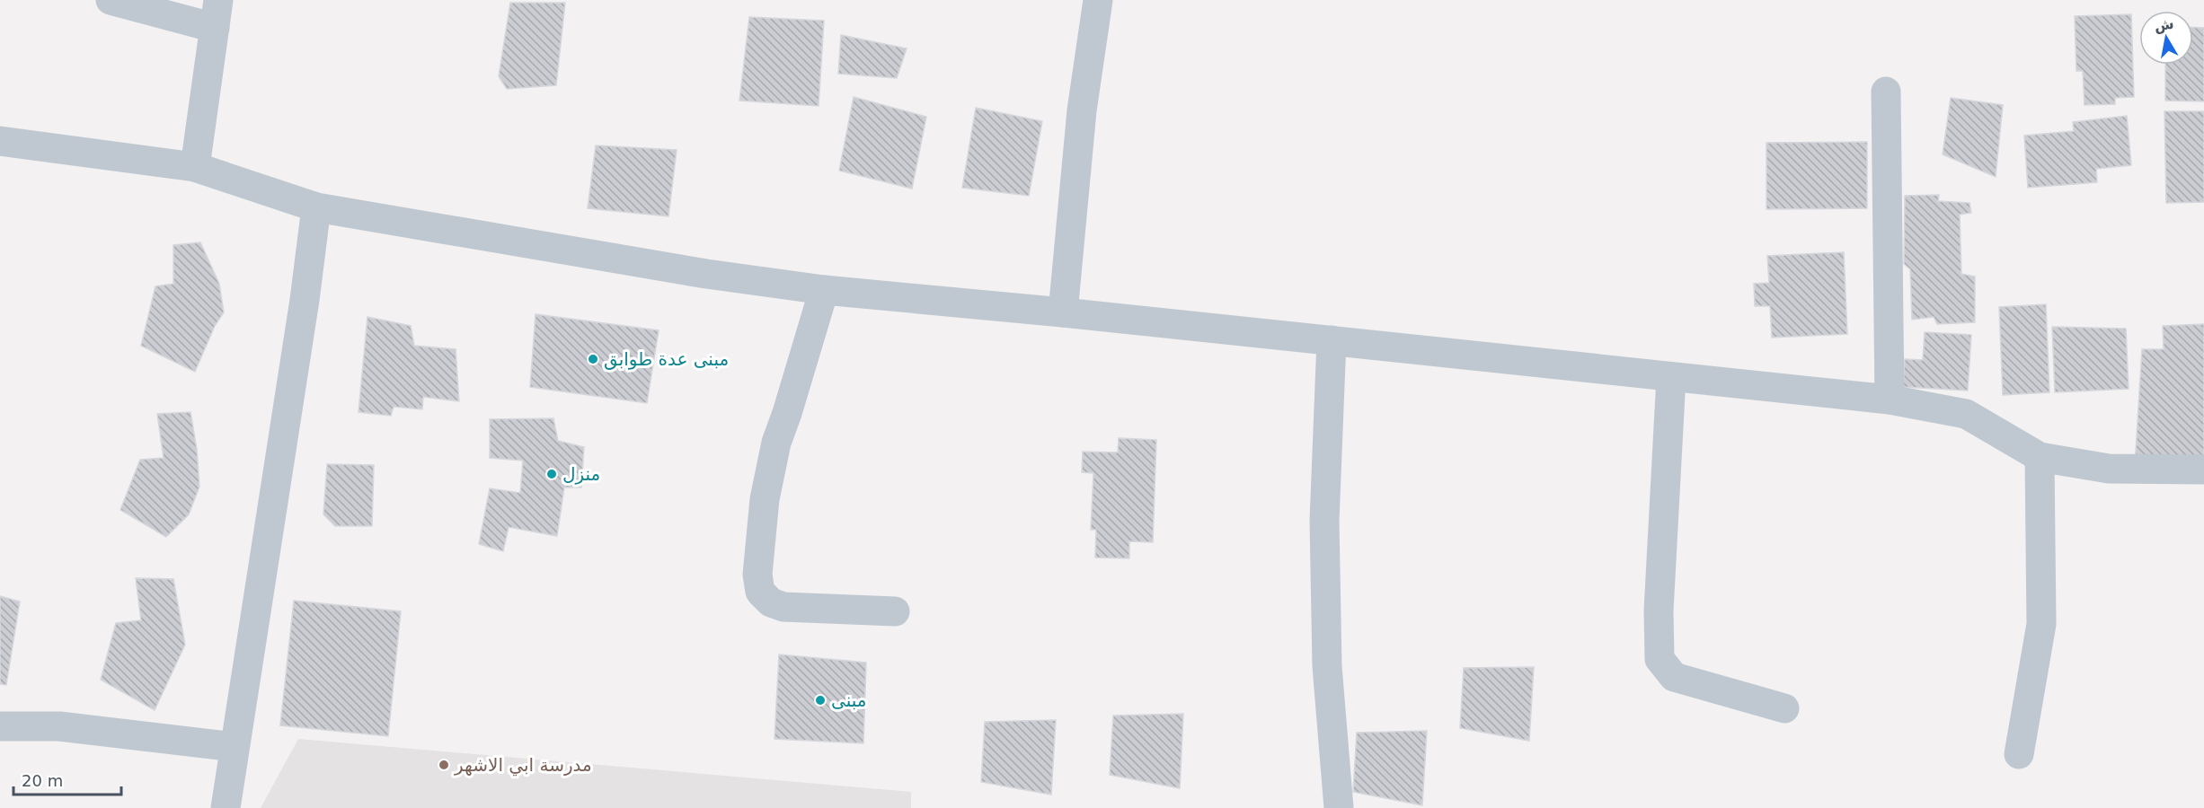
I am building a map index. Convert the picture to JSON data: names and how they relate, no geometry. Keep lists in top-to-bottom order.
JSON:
{
  "places": [
    "مبنى عدة طوابق",
    "منزل",
    "مبنى",
    "مدرسة ابي الاشهر"
  ],
  "scale_bar": "20 m",
  "north": "top"
}
